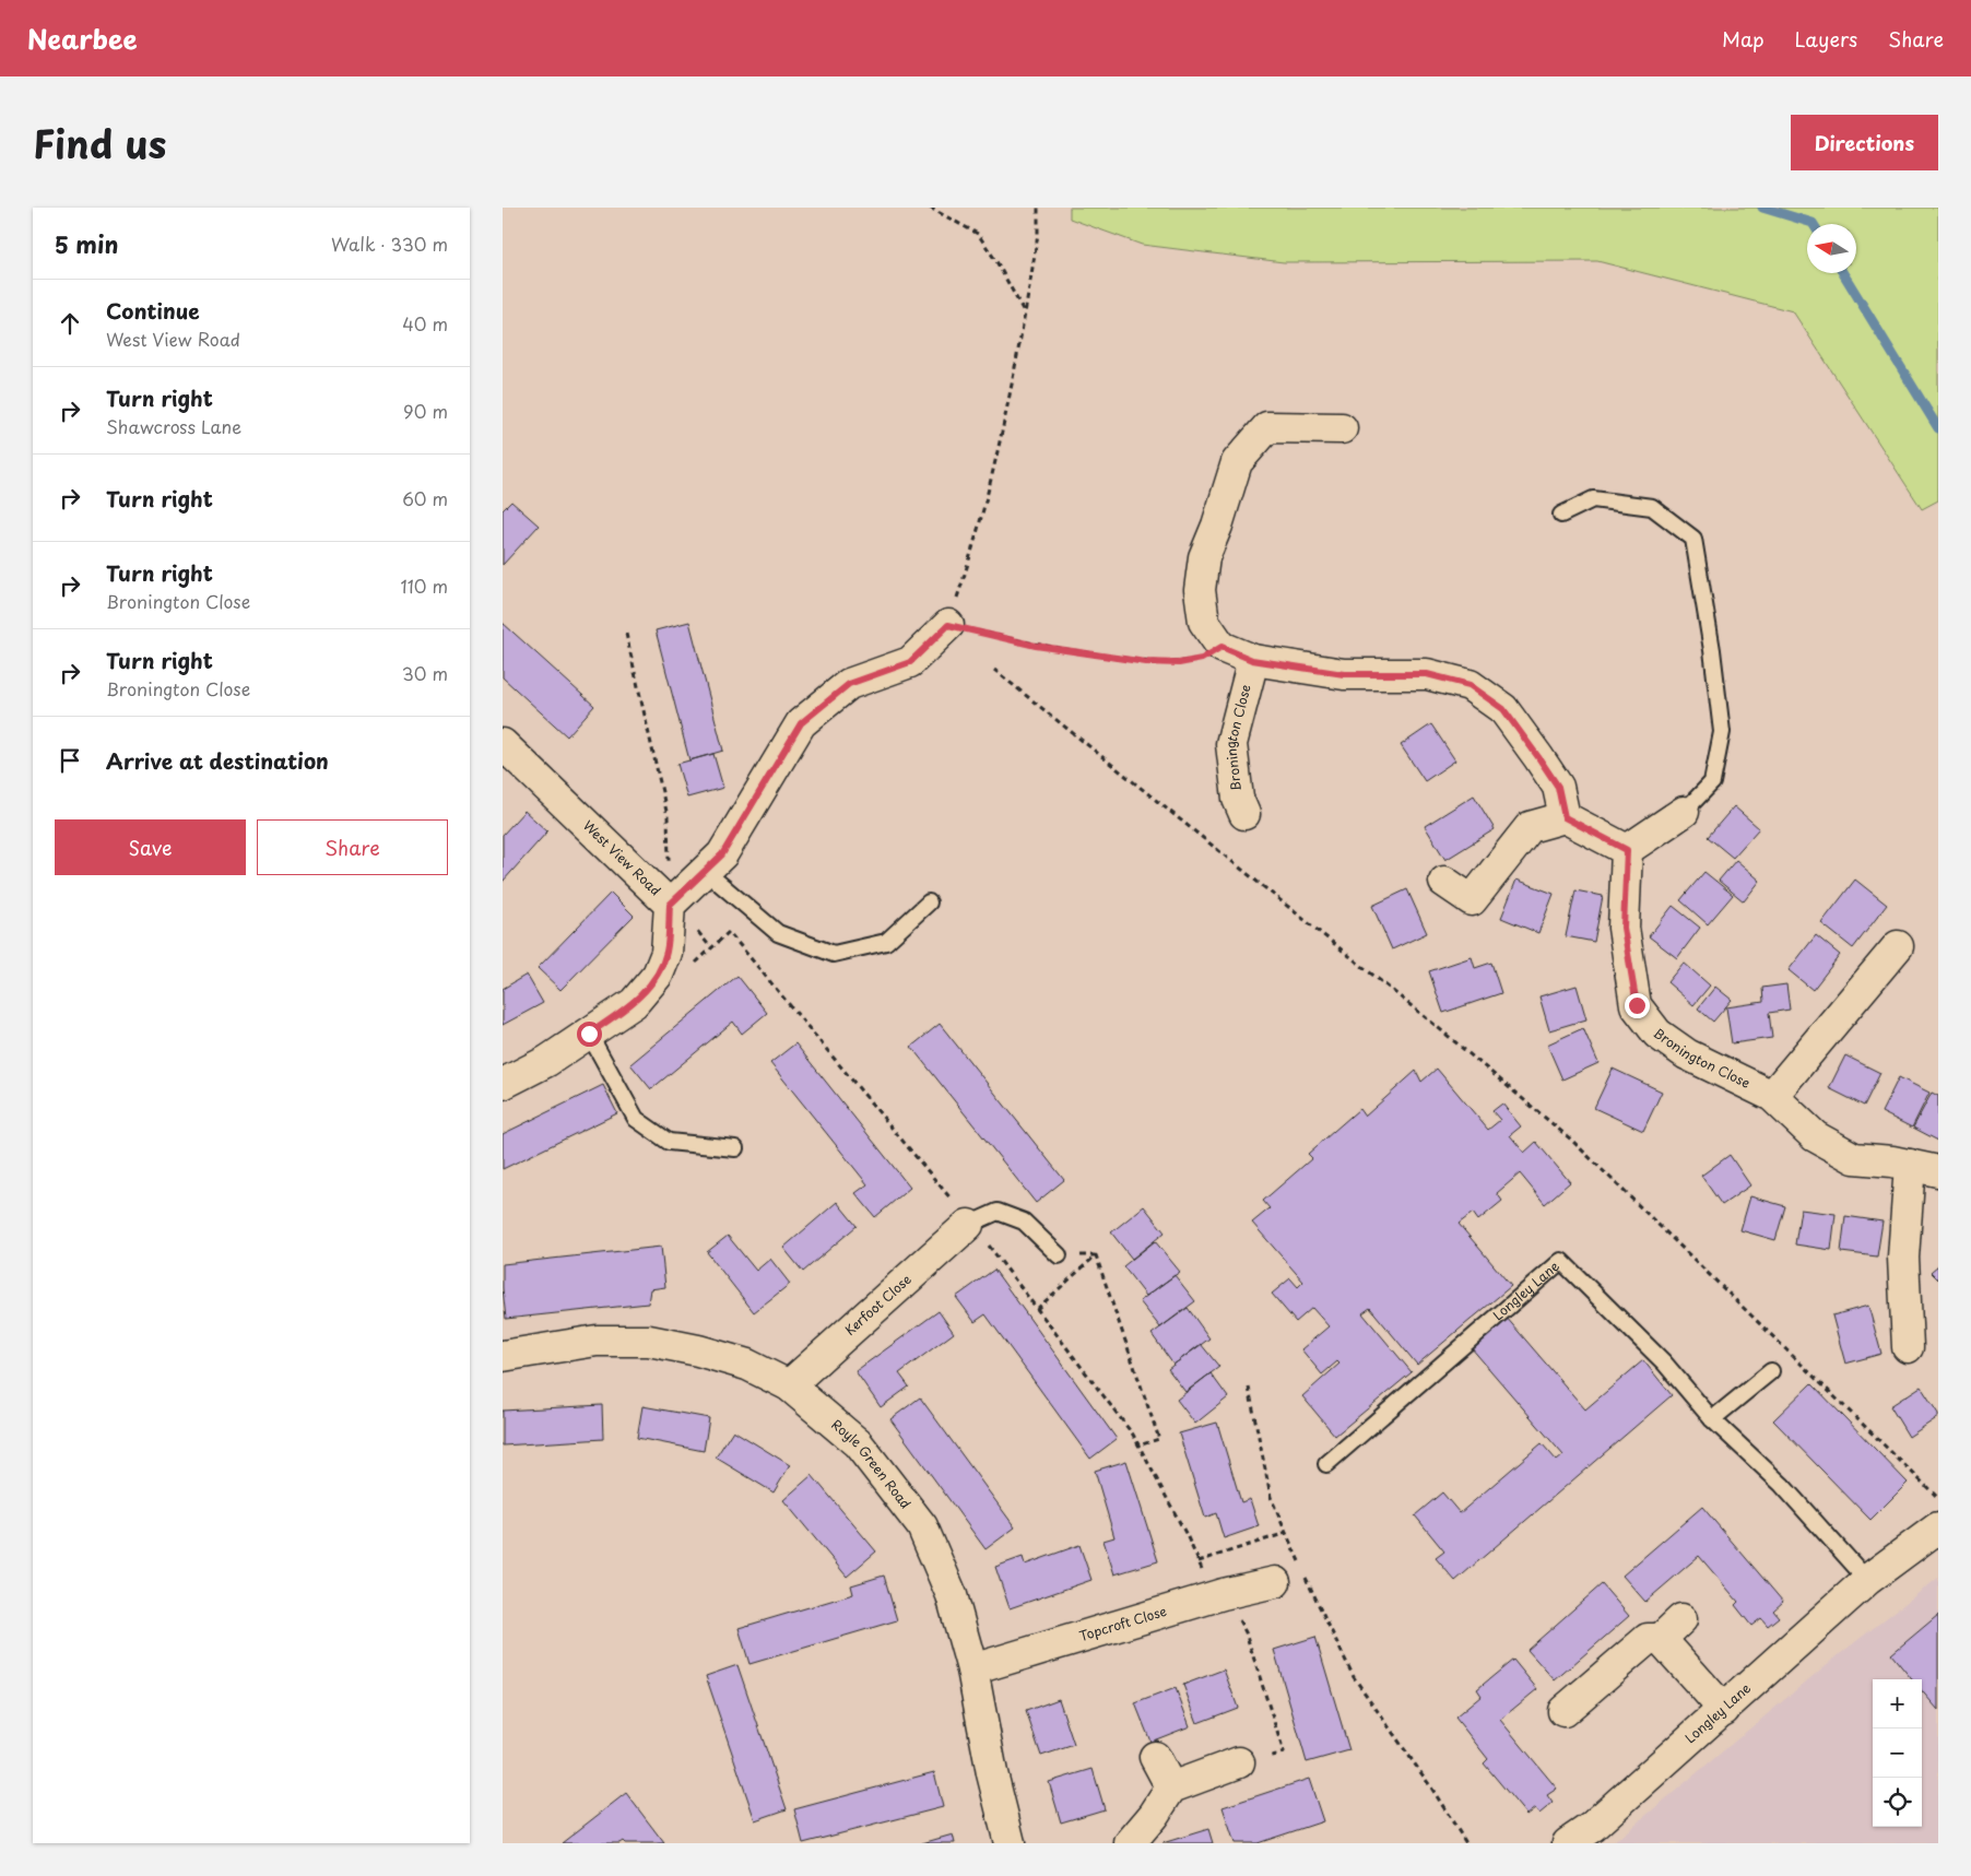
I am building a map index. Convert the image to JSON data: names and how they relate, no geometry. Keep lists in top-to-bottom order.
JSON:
{
  "streets": {
    "street": [
      "Bronington Close",
      "West View Road",
      "Longley Lane",
      "Kerfoot Close",
      "Royle Green Road",
      "Topcroft Close"
    ]
  },
  "crossings": [
    ["Kerfoot Close", "Royle Green Road"],
    ["Royle Green Road", "Topcroft Close"]
  ],
  "north": "left",
  "page": {
    "header": "Nearbee",
    "nav": ["Map", "Layers", "Share"],
    "title": "Find us",
    "buttons": [
      "Directions",
      ["Save", "Share"]
    ],
    "heading": ["5 min", "Walk · 330 m"],
    "list": [
      ["Continue", "West View Road", "40 m"],
      ["Turn right", "Shawcross Lane", "90 m"],
      ["Turn right", "60 m"],
      ["Turn right", "Bronington Close", "110 m"],
      ["Turn right", "Bronington Close", "30 m"],
      "Arrive at destination"
    ],
    "map_buttons": ["+", "−"]
  }
}
